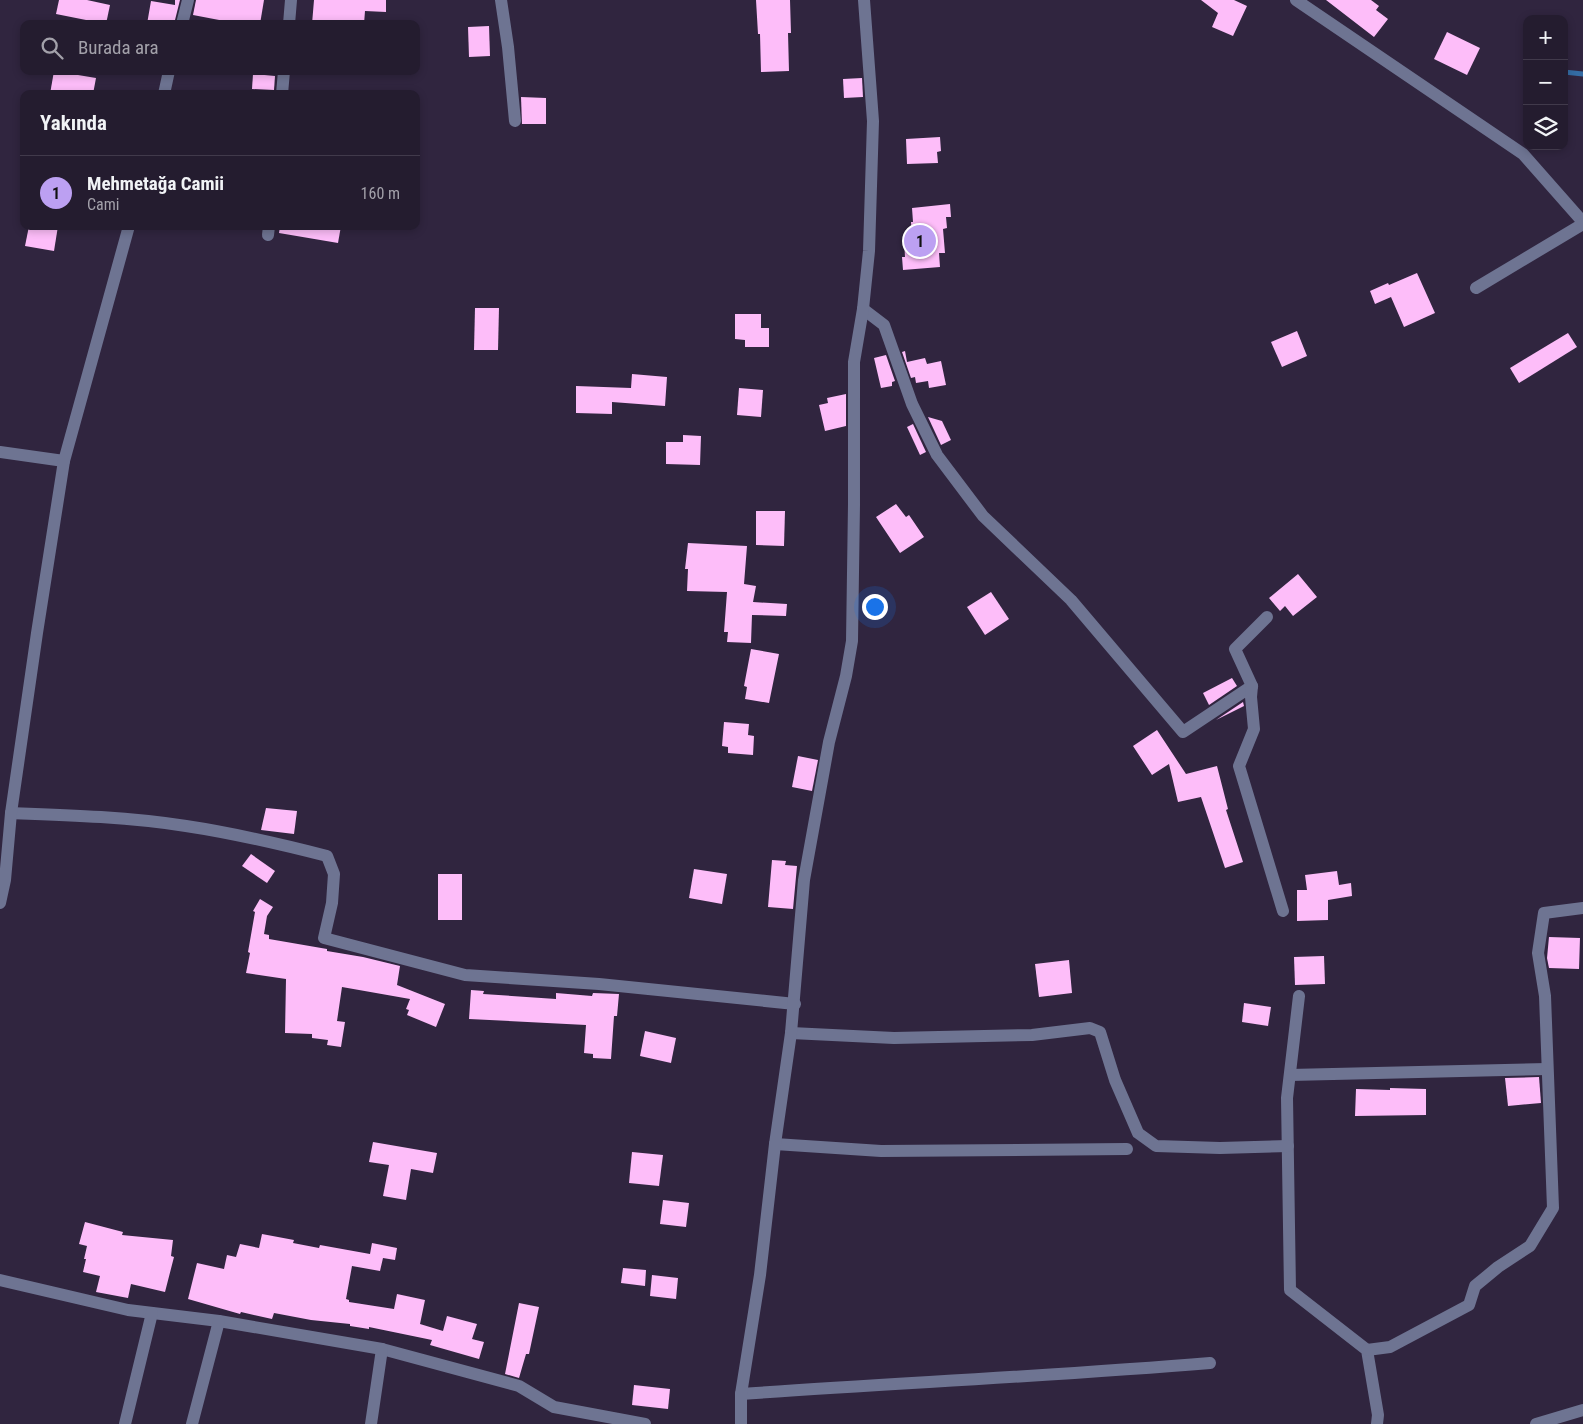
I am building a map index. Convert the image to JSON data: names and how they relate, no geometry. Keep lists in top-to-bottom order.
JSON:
{
  "page": {
    "map_buttons": ["+", "−"],
    "search": "Burada ara",
    "heading": "Yakında",
    "list": [
      {
        "mark": "1",
        "name": "Mehmetağa Camii",
        "note": "Cami",
        "value": "160 m"
      }
    ],
    "pins": "1"
  }
}
